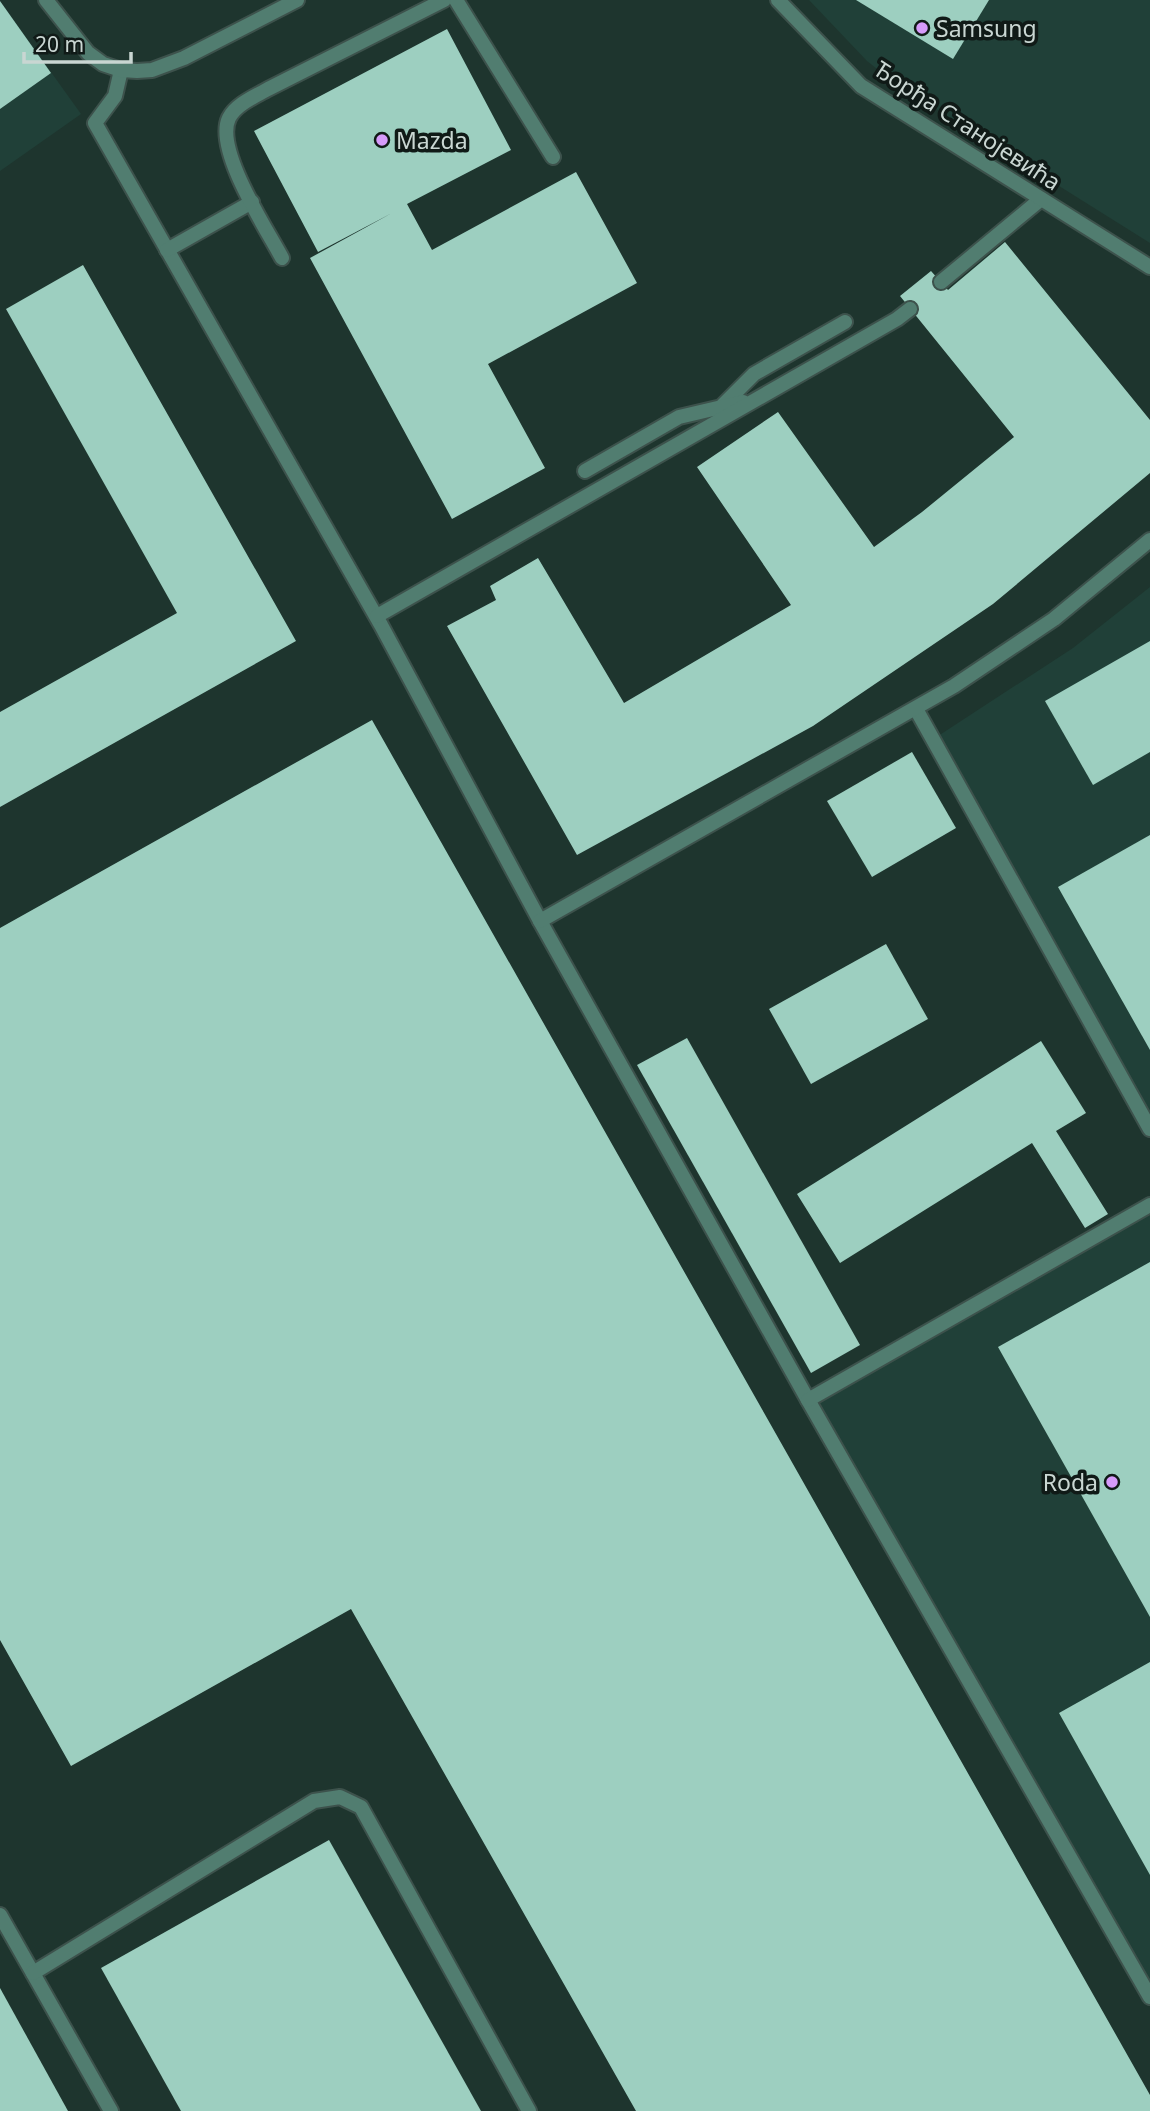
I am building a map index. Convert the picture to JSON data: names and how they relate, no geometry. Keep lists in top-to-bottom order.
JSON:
{
  "streets": {
    "street": ["Ђорђа Станојевића"]
  },
  "places": ["Samsung", "Mazda", "Roda"],
  "scale_bar": "20 m"
}
